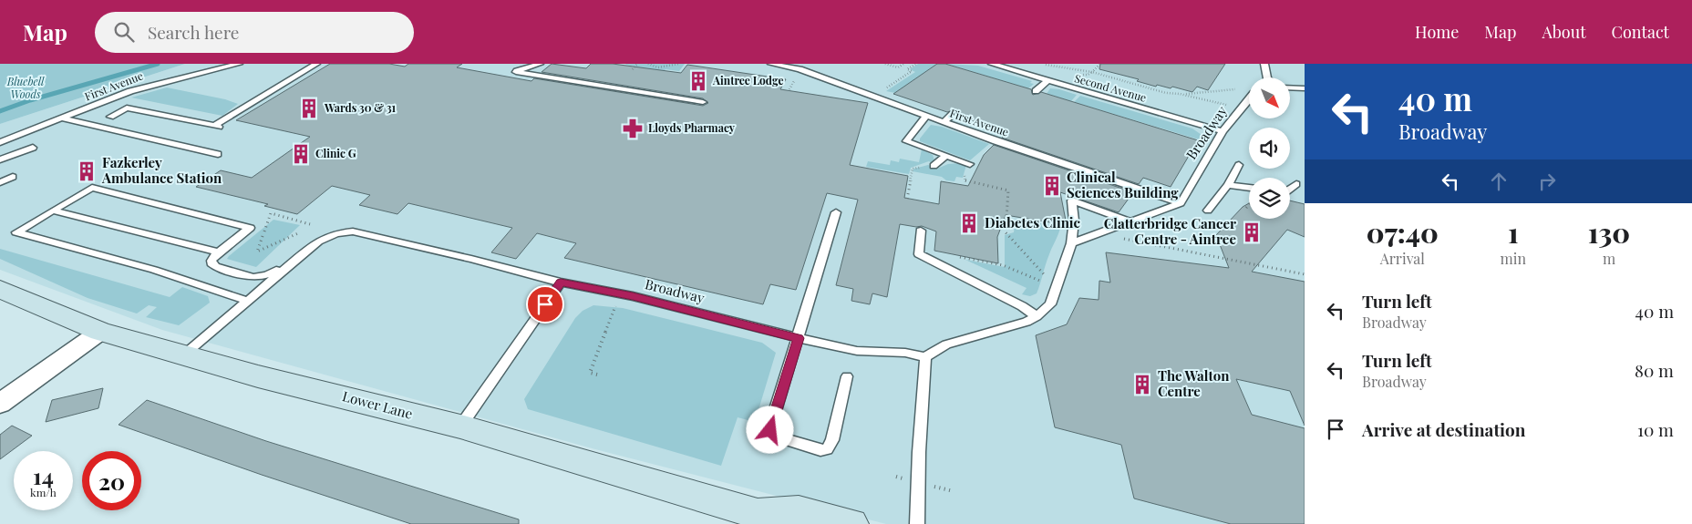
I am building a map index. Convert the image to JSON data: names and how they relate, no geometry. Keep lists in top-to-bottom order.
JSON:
{
  "streets": {
    "street": ["Lower Lane"],
    "lane": ["First Avenue", "Second Avenue", "Broadway"]
  },
  "crossings": [
    ["First Avenue", "Broadway"],
    ["Second Avenue", "Broadway"]
  ],
  "parks": ["Bluebell Woods"],
  "places": {
    "building": [
      "Aintree Lodge",
      "Wards 30 & 31",
      "Clinic G",
      "Fazkerley Ambulance Station",
      "Clinical Sciences Building",
      "Diabetes Clinic",
      "Clatterbridge Cancer Centre - Aintree",
      "The Walton Centre"
    ],
    "pharmacy": ["Lloyds Pharmacy"]
  },
  "north": "bottom right",
  "page": {
    "header": "Map",
    "search": "Search here",
    "nav": [
      "Home",
      "Map",
      "About",
      "Contact"
    ],
    "turn": ["40 m", "Broadway"],
    "eta": [
      "07:40",
      "Arrival",
      "1",
      "min",
      "130",
      "m"
    ],
    "list": [
      {
        "name": "Turn left",
        "note": "Broadway",
        "value": "40 m"
      },
      {
        "name": "Turn left",
        "note": "Broadway",
        "value": "80 m"
      },
      {
        "name": "Arrive at destination",
        "value": "10 m"
      }
    ],
    "speed": "14 km/h",
    "limit": "20"
  }
}
